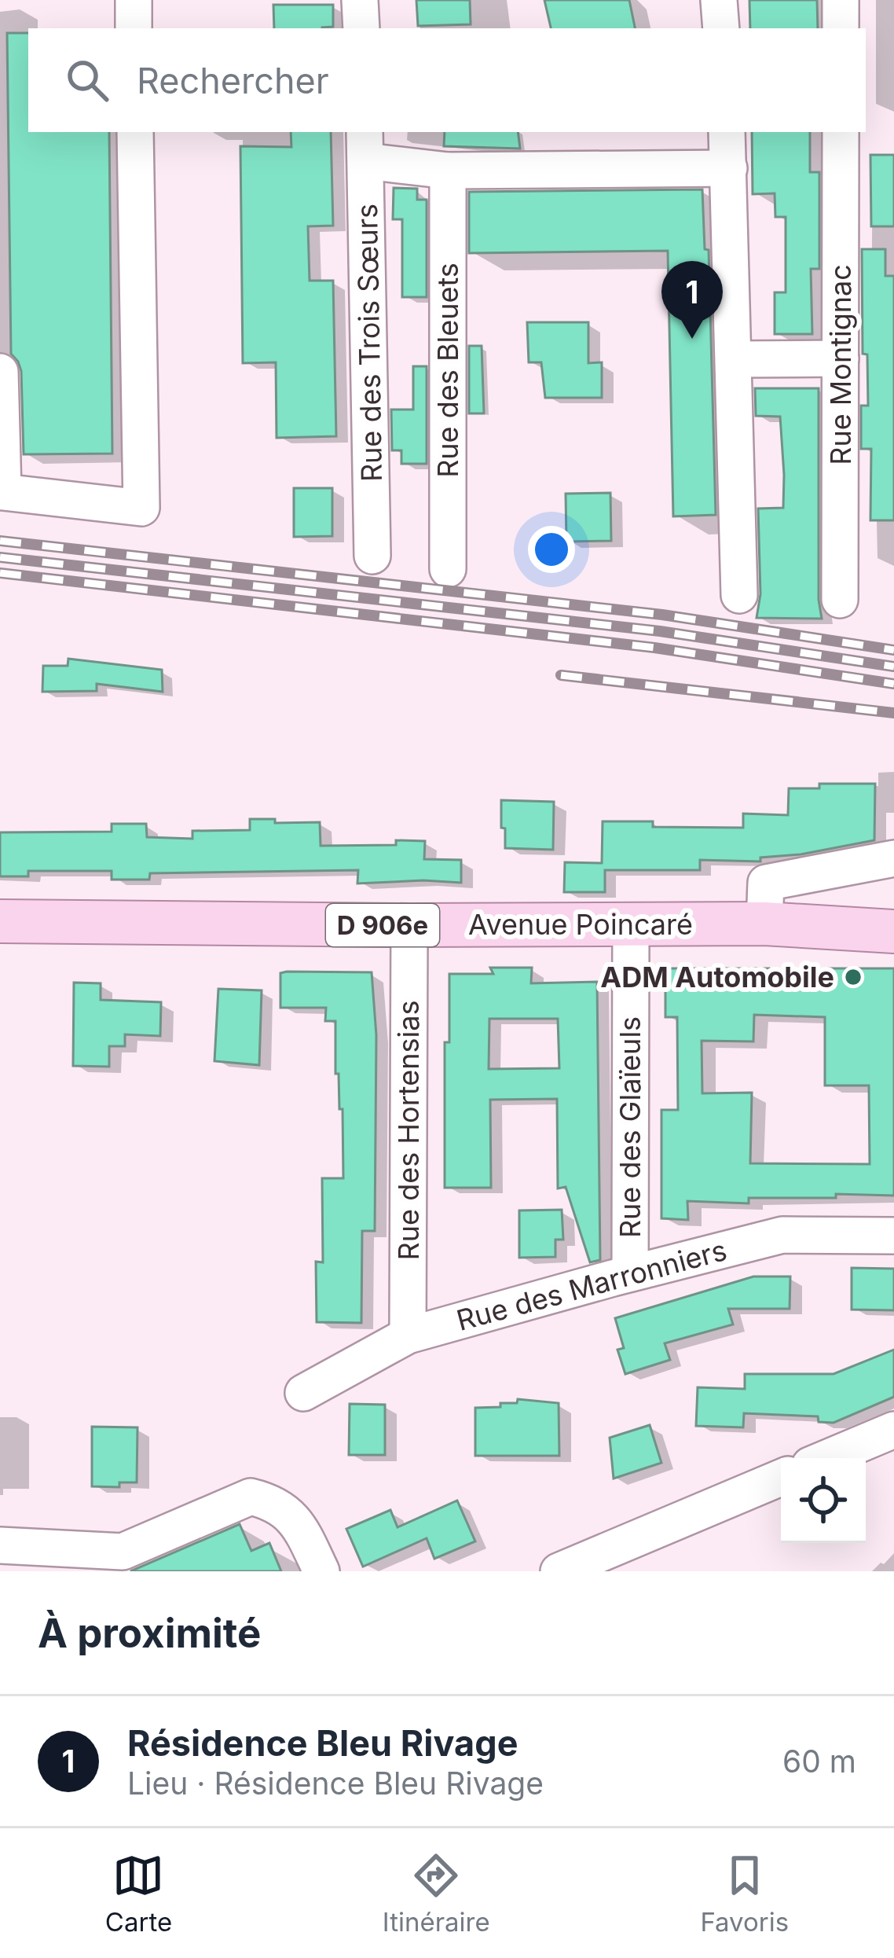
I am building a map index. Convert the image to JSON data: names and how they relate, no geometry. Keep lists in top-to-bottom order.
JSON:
{
  "streets": {
    "main road": ["Avenue Poincaré", "D 906e"],
    "street": [
      "Rue des Trois Sœurs",
      "Rue Montignac",
      "Rue des Bleuets",
      "Rue des Glaïeuls",
      "Rue des Hortensias",
      "Rue des Marronniers"
    ]
  },
  "crossings": [
    ["Avenue Poincaré", "Rue des Glaïeuls"],
    ["Avenue Poincaré", "Rue des Hortensias"],
    ["Rue des Glaïeuls", "Rue des Marronniers"],
    ["Rue des Hortensias", "Rue des Marronniers"]
  ],
  "places": ["ADM Automobile"],
  "page": {
    "search": "Rechercher",
    "pins": "1",
    "heading": "À proximité",
    "list": [
      {
        "mark": "1",
        "name": "Résidence Bleu Rivage",
        "note": "Lieu · Résidence Bleu Rivage",
        "value": "60 m"
      }
    ],
    "nav": ["Carte", "Itinéraire", "Favoris"]
  }
}
